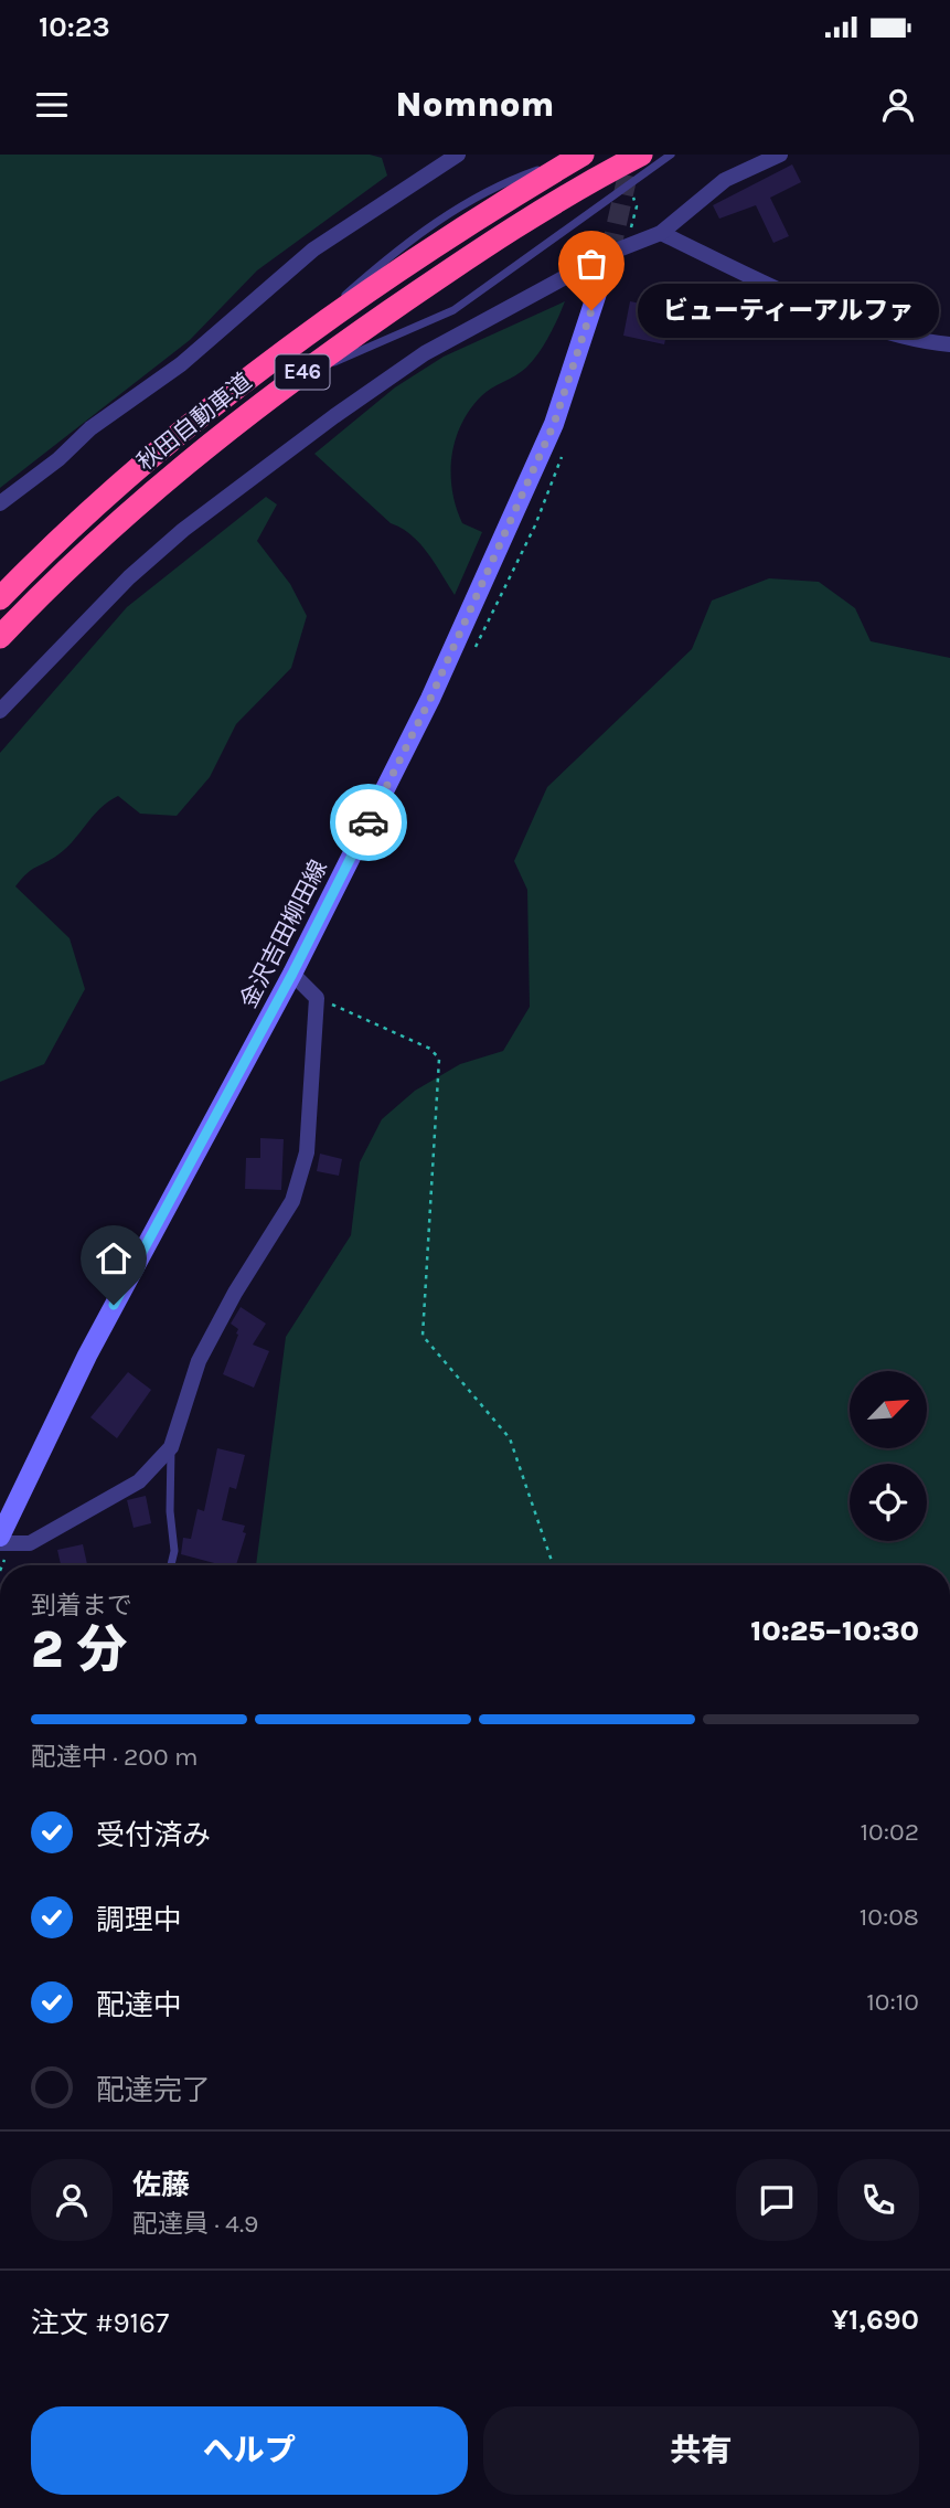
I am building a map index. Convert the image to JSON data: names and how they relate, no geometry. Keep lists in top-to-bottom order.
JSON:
{
  "streets": {
    "highway": ["E46", "秋田自動車道"],
    "main road": ["金沢吉田柳田線"]
  },
  "places": ["ビューティーアルファ"],
  "north": "top right",
  "page": {
    "status": "10:23",
    "header": "Nomnom",
    "bubble": "ビューティーアルファ",
    "heading": ["2 分", "到着まで", "10:25–10:30"],
    "panel": [
      "佐藤",
      "配達員 · 4.9",
      "注文 #9167",
      "¥1,690"
    ],
    "bar": "配達中 · 200 m",
    "list": [
      ["受付済み", "10:02"],
      ["調理中", "10:08"],
      ["配達中", "10:10"],
      "配達完了"
    ],
    "buttons": ["ヘルプ", "共有"]
  }
}
